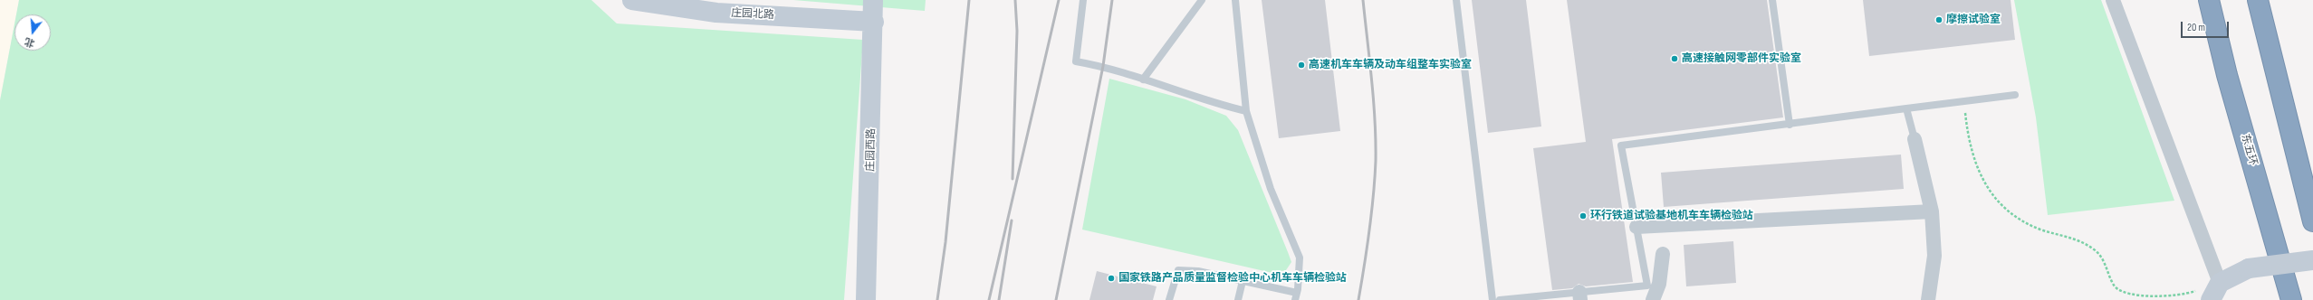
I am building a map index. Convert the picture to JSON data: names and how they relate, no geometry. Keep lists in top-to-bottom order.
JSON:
{
  "streets": {
    "highway": ["东五环"],
    "street": ["庄园北路", "庄园西路"]
  },
  "crossings": [
    ["庄园北路", "庄园西路"]
  ],
  "places": [
    "摩擦试验室",
    "高速接触网零部件实验室",
    "高速机车车辆及动车组整车实验室",
    "环行铁道试验基地机车车辆检验站",
    "国家铁路产品质量监督检验中心机车车辆检验站"
  ],
  "scale_bar": "20 m",
  "north": "bottom"
}
